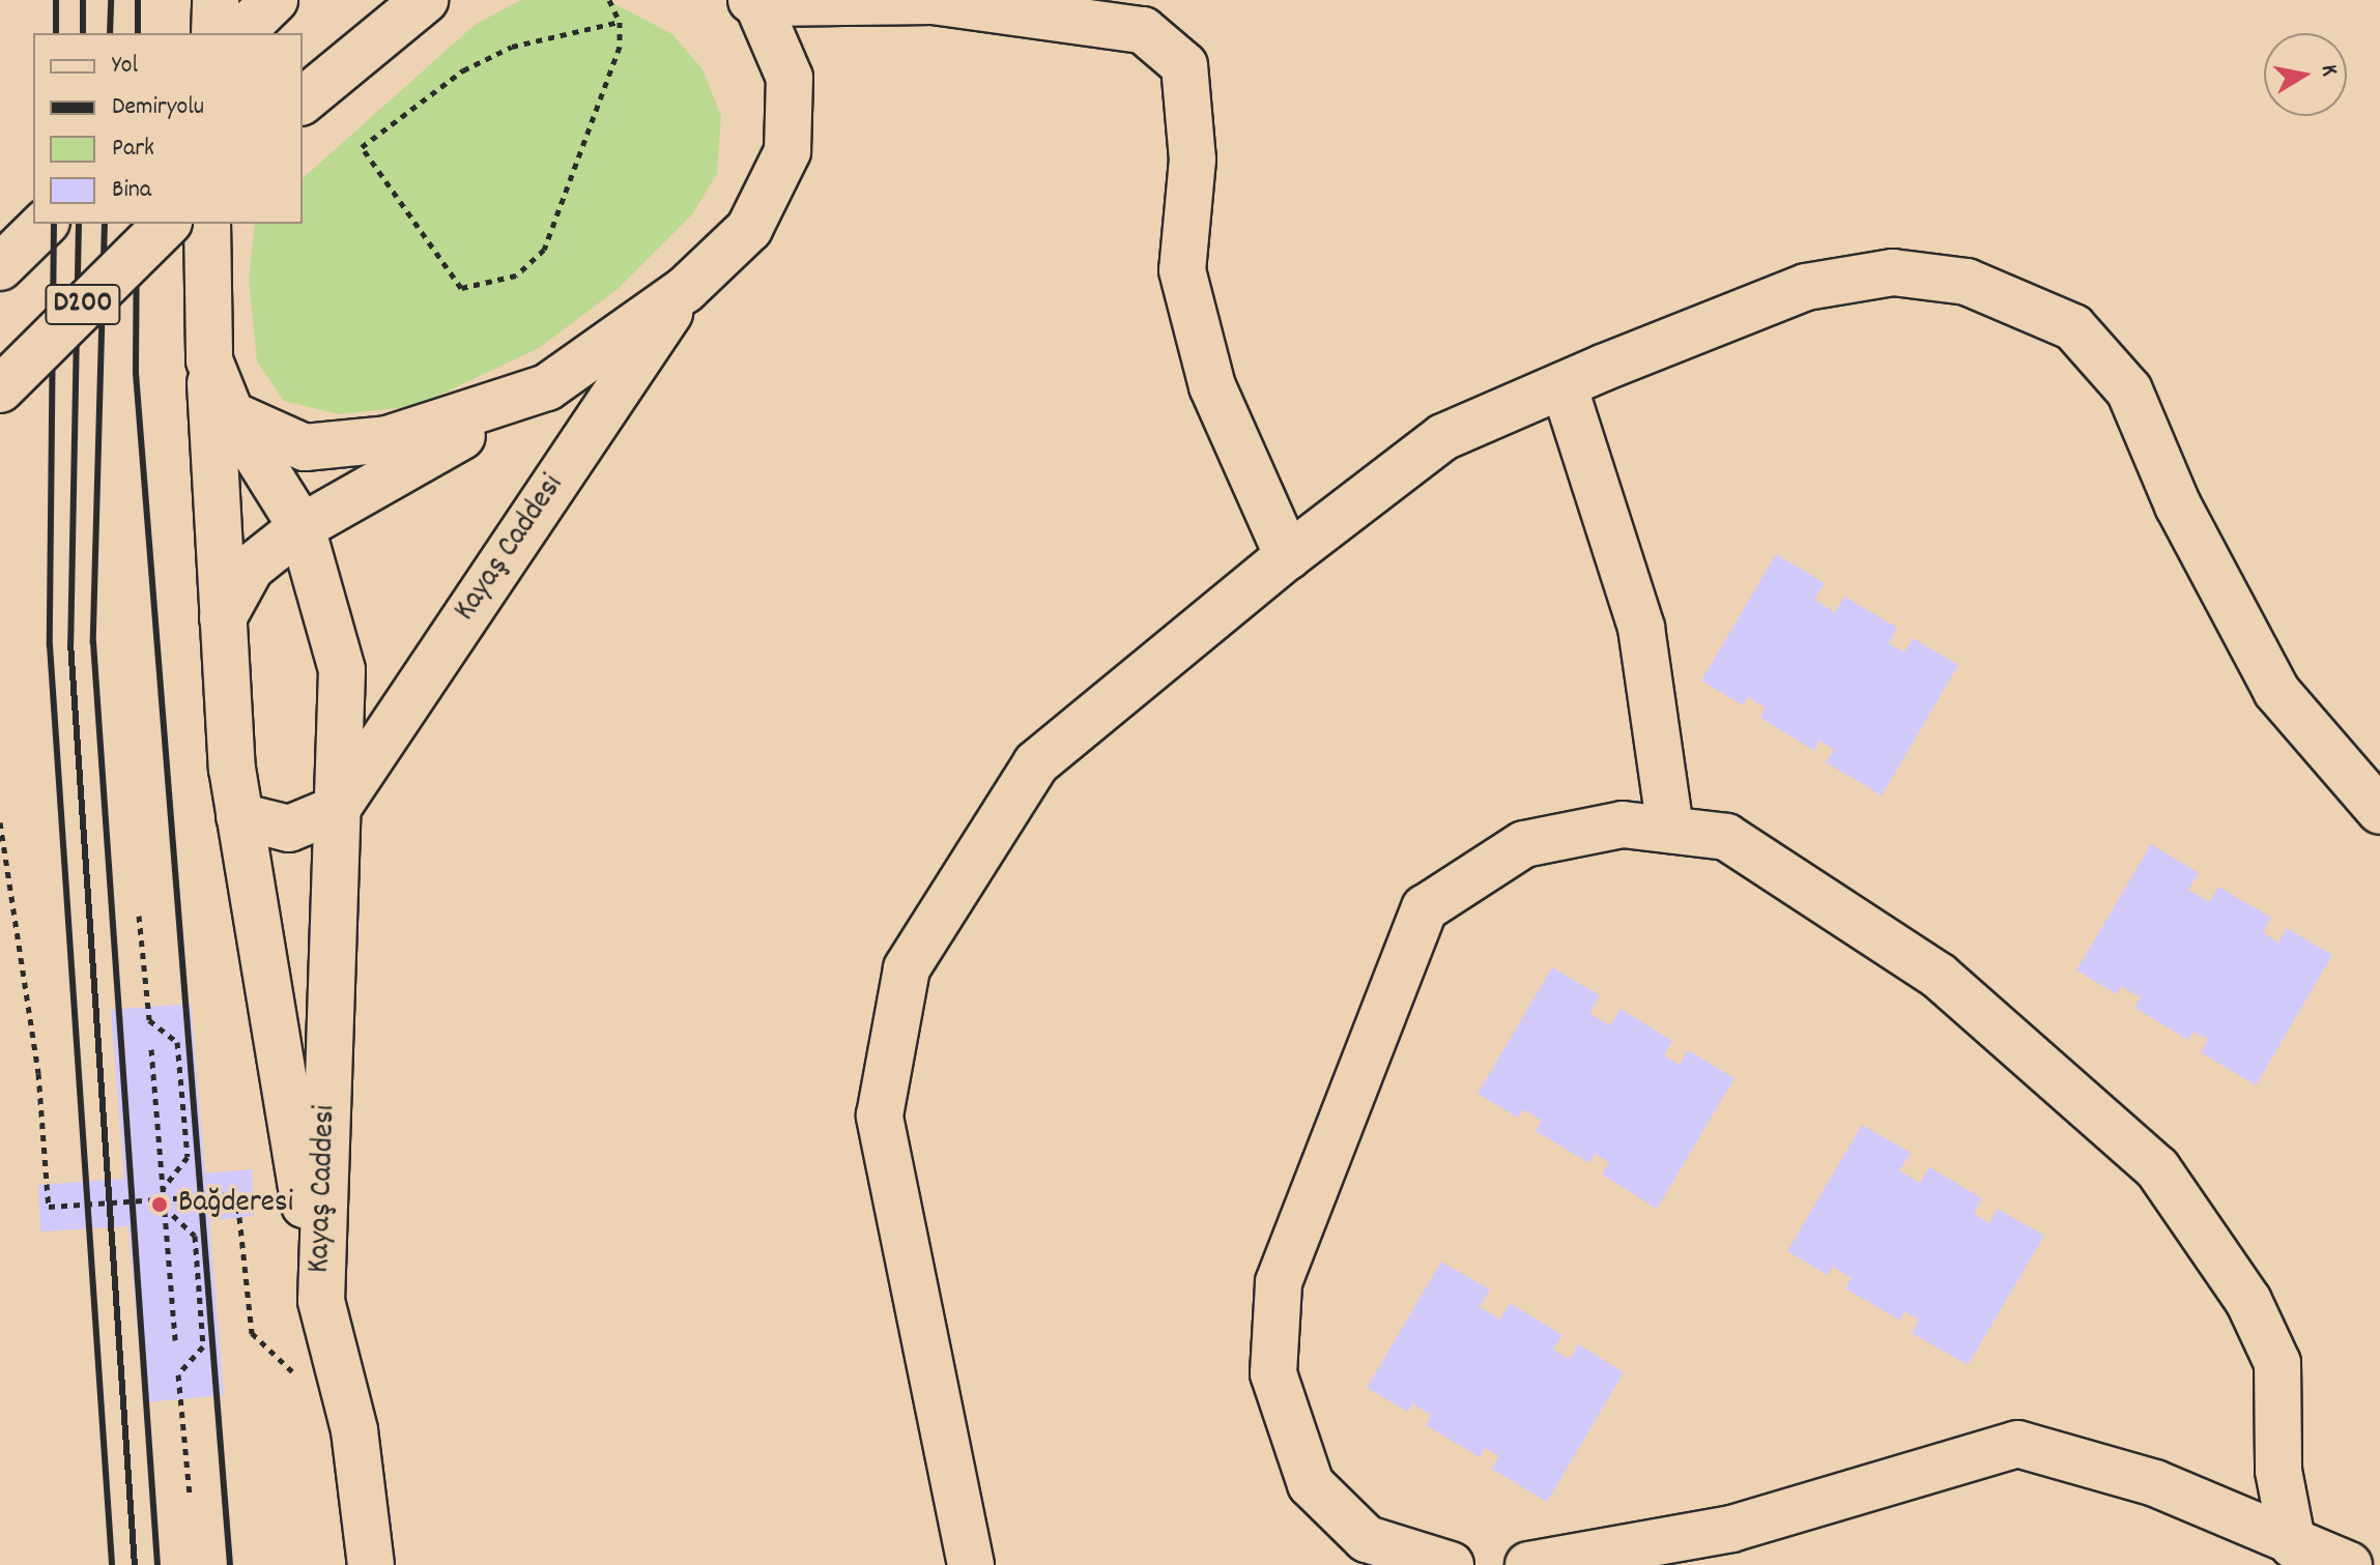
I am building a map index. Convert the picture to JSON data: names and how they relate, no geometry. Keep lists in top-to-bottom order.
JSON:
{
  "streets": {
    "main road": ["D200", "Kayaş Caddesi"]
  },
  "places": ["Bağderesi"],
  "legend": [
    "Yol",
    "Demiryolu",
    "Park",
    "Bina"
  ],
  "north": "right"
}
